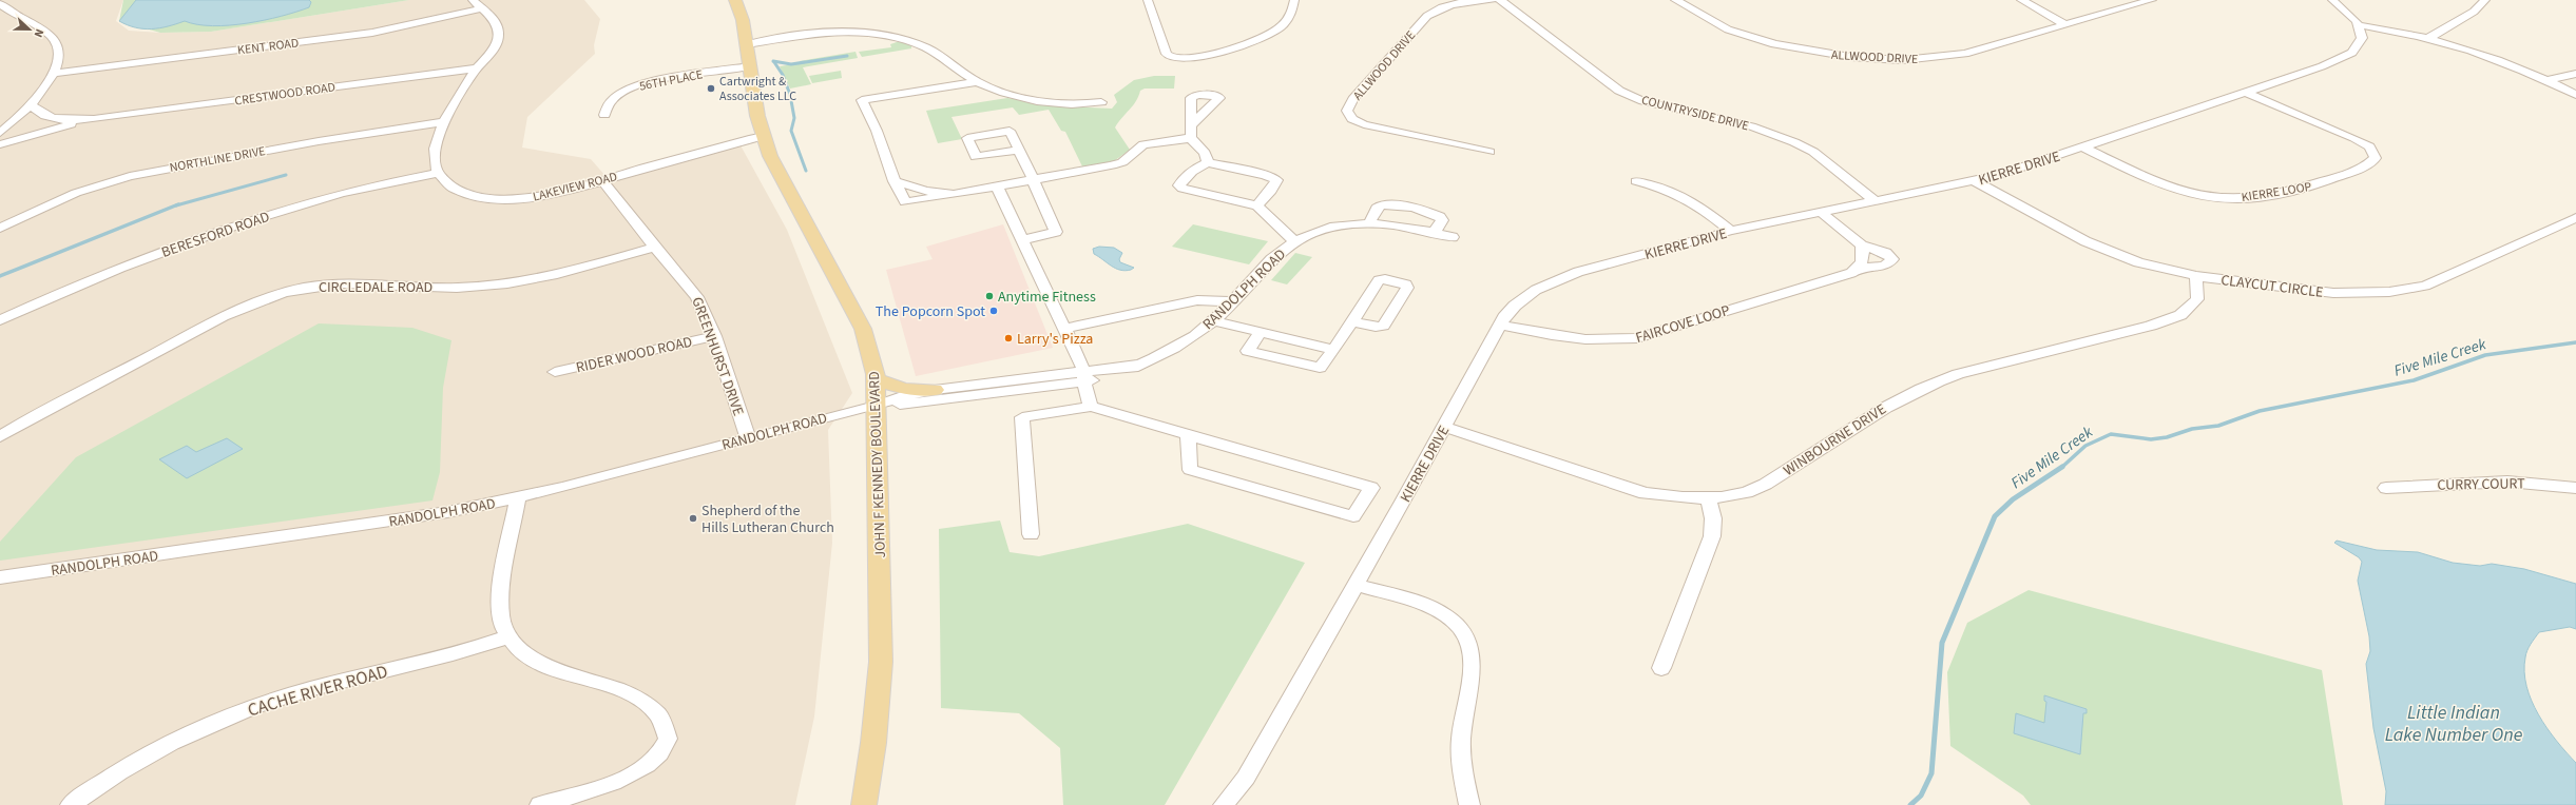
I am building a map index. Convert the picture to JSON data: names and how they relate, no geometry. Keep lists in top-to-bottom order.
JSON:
{
  "streets": {
    "main road": ["JOHN F KENNEDY BOULEVARD"],
    "street": [
      "KENT ROAD",
      "ALLWOOD DRIVE",
      "56TH PLACE",
      "CRESTWOOD ROAD",
      "COUNTRYSIDE DRIVE",
      "NORTHLINE DRIVE",
      "KIERRE DRIVE",
      "LAKEVIEW ROAD",
      "KIERRE LOOP",
      "BERESFORD ROAD",
      "CLAYCUT CIRCLE",
      "CIRCLEDALE ROAD",
      "RANDOLPH ROAD",
      "FAIRCOVE LOOP",
      "RIDER WOOD ROAD",
      "GREENHURST DRIVE",
      "WINBOURNE DRIVE",
      "CURRY COURT",
      "CACHE RIVER ROAD"
    ]
  },
  "crossings": [
    ["56TH PLACE", "JOHN F KENNEDY BOULEVARD"],
    ["COUNTRYSIDE DRIVE", "KIERRE DRIVE"],
    ["KIERRE DRIVE", "KIERRE LOOP"],
    ["KIERRE DRIVE", "CLAYCUT CIRCLE"],
    ["KIERRE DRIVE", "FAIRCOVE LOOP"],
    ["KIERRE DRIVE", "WINBOURNE DRIVE"],
    ["LAKEVIEW ROAD", "BERESFORD ROAD"],
    ["LAKEVIEW ROAD", "GREENHURST DRIVE"],
    ["LAKEVIEW ROAD", "JOHN F KENNEDY BOULEVARD"],
    ["CLAYCUT CIRCLE", "WINBOURNE DRIVE"],
    ["CIRCLEDALE ROAD", "GREENHURST DRIVE"],
    ["RANDOLPH ROAD", "GREENHURST DRIVE"],
    ["RANDOLPH ROAD", "JOHN F KENNEDY BOULEVARD"],
    ["RIDER WOOD ROAD", "GREENHURST DRIVE"]
  ],
  "water": ["Five Mile Creek", "Little Indian Lake Number One"],
  "places": [
    "Cartwright & Associates LLC",
    "Anytime Fitness",
    "The Popcorn Spot",
    "Larry's Pizza",
    "Shepherd of the Hills Lutheran Church"
  ],
  "north": "right"
}
